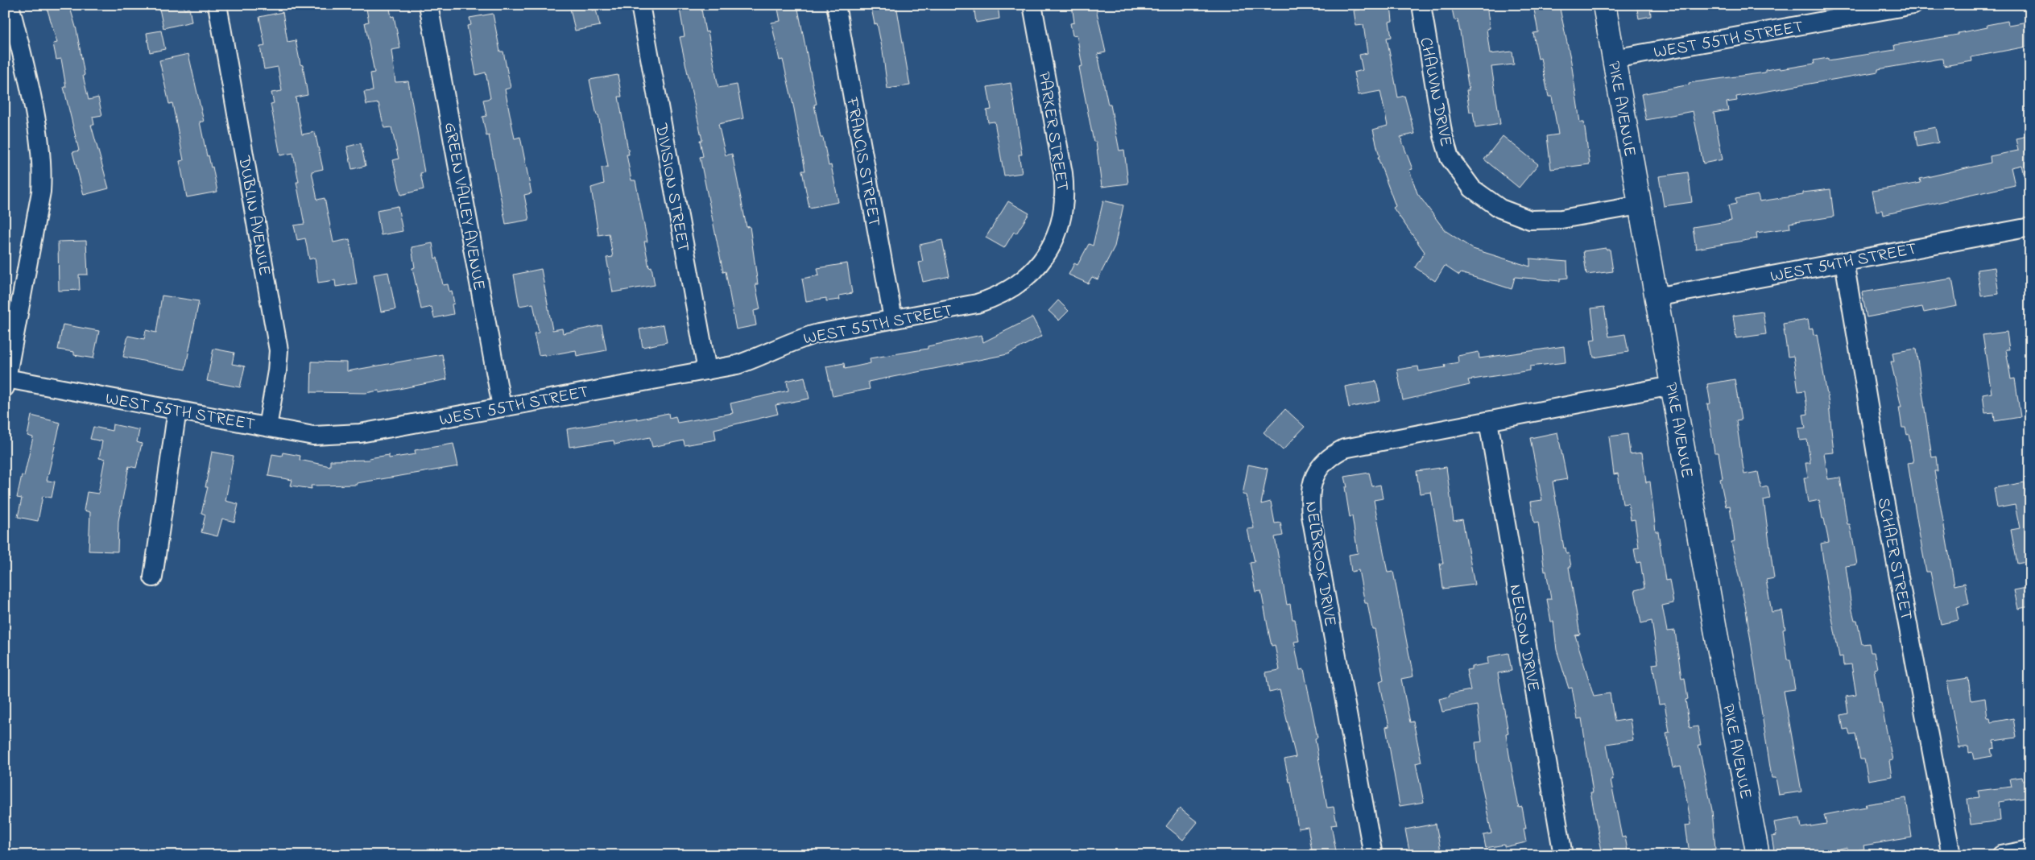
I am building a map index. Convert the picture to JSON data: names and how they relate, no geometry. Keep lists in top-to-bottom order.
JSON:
{
  "streets": {
    "street": [
      "WEST 55TH STREET",
      "CHAUVIN DRIVE",
      "PIKE AVENUE",
      "PARKER STREET",
      "FRANCIS STREET",
      "DIVISION STREET",
      "GREEN VALLEY AVENUE",
      "DUBLIN AVENUE",
      "WEST 54TH STREET",
      "SCHAER STREET",
      "NELBROOK DRIVE",
      "NELSON DRIVE"
    ]
  },
  "crossings": [
    ["WEST 55TH STREET", "PIKE AVENUE"],
    ["WEST 55TH STREET", "PARKER STREET"],
    ["WEST 55TH STREET", "FRANCIS STREET"],
    ["WEST 55TH STREET", "DIVISION STREET"],
    ["WEST 55TH STREET", "GREEN VALLEY AVENUE"],
    ["WEST 55TH STREET", "DUBLIN AVENUE"],
    ["CHAUVIN DRIVE", "PIKE AVENUE"],
    ["PIKE AVENUE", "WEST 54TH STREET"],
    ["PIKE AVENUE", "NELBROOK DRIVE"],
    ["WEST 54TH STREET", "SCHAER STREET"],
    ["NELBROOK DRIVE", "NELSON DRIVE"]
  ]
}
